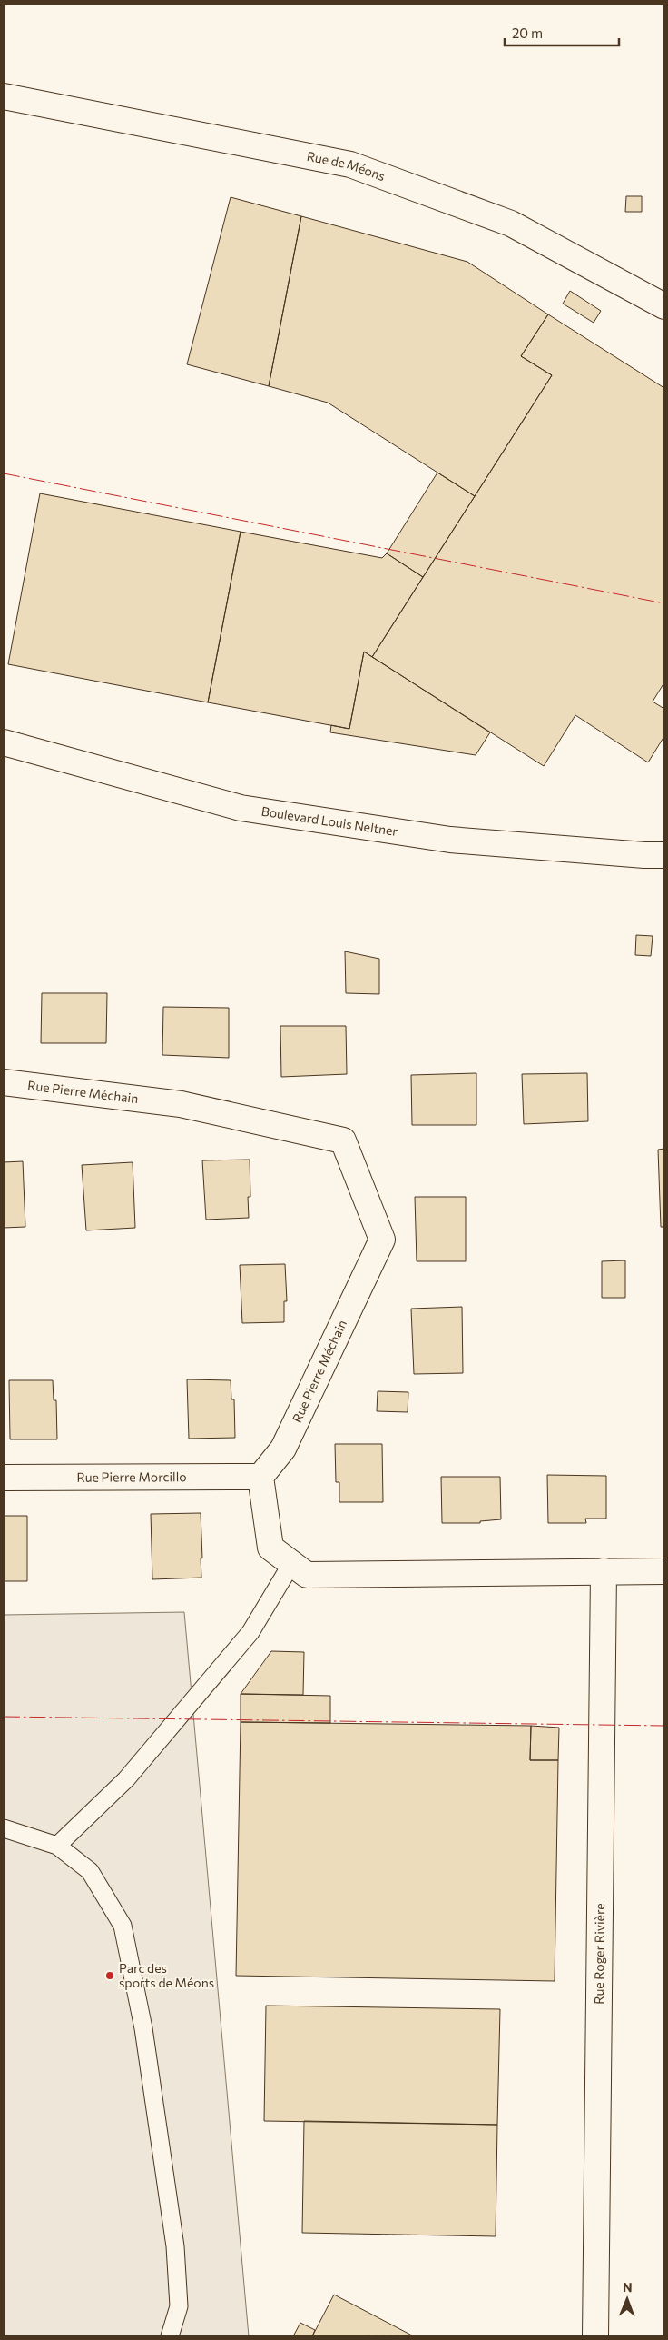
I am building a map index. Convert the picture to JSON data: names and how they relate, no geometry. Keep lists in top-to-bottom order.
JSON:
{
  "streets": {
    "street": [
      "Rue de Méons",
      "Boulevard Louis Neltner",
      "Rue Pierre Méchain",
      "Rue Pierre Morcillo",
      "Rue Roger Rivière"
    ]
  },
  "crossings": [
    ["Rue Pierre Méchain", "Rue Pierre Morcillo"]
  ],
  "places": ["Parc des sports de Méons"],
  "scale_bar": "20 m",
  "north": "top"
}
